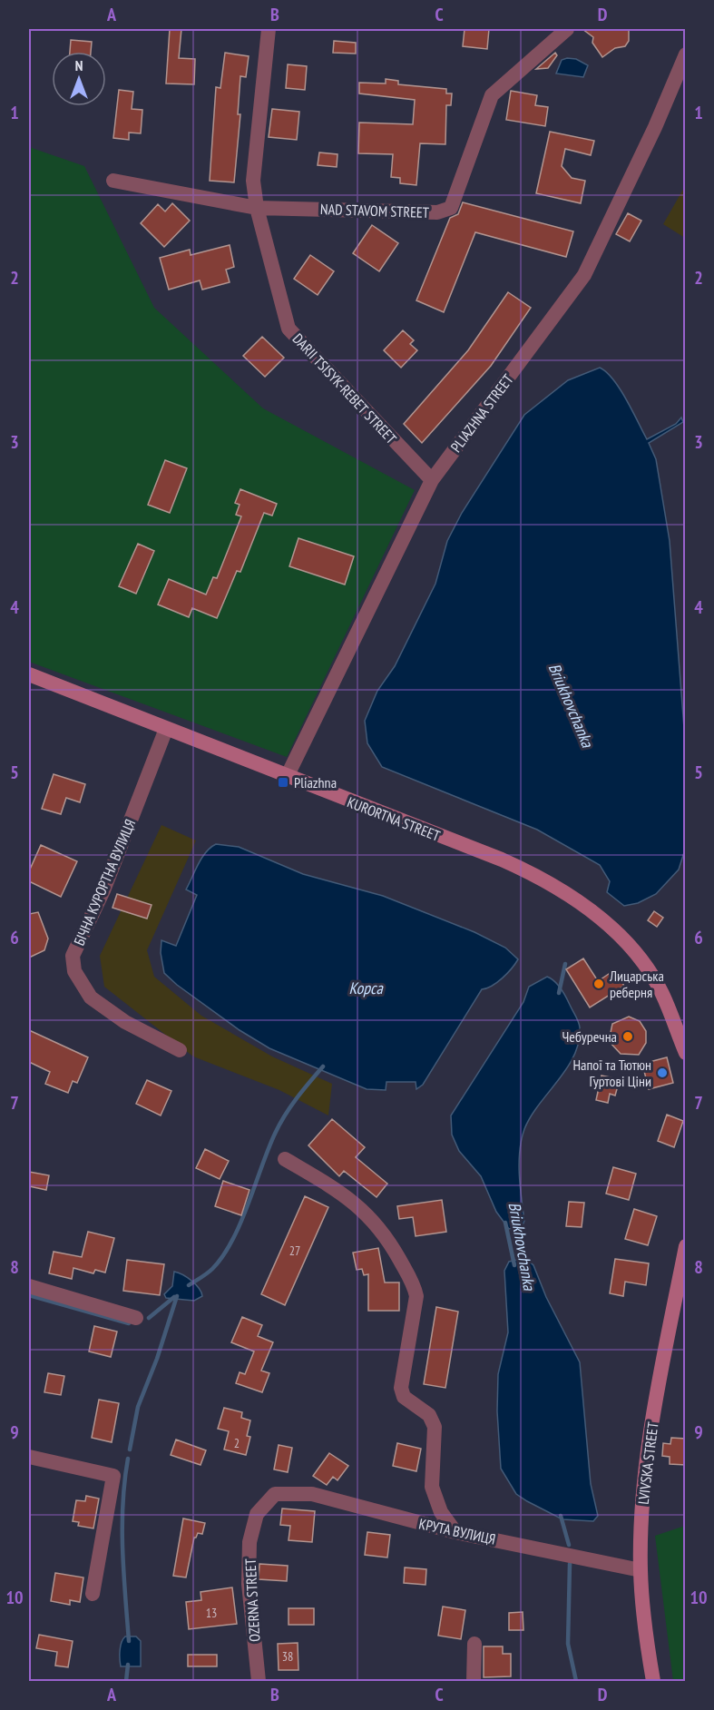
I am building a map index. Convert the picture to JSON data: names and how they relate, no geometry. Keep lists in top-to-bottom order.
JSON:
{
  "streets": {
    "main road": ["KURORTNA STREET", "LVIVSKA STREET"],
    "street": [
      "NAD STAVOM STREET",
      "DARII TSISYK-REBET STREET",
      "PLIAZHNA STREET",
      "БІЧНА КУРОРТНА ВУЛИЦЯ",
      "КРУТА ВУЛИЦЯ",
      "OZERNA STREET"
    ]
  },
  "crossings": [
    ["NAD STAVOM STREET", "DARII TSISYK-REBET STREET"],
    ["DARII TSISYK-REBET STREET", "PLIAZHNA STREET"],
    ["PLIAZHNA STREET", "KURORTNA STREET"],
    ["KURORTNA STREET", "БІЧНА КУРОРТНА ВУЛИЦЯ"],
    ["LVIVSKA STREET", "КРУТА ВУЛИЦЯ"],
    ["КРУТА ВУЛИЦЯ", "OZERNA STREET"]
  ],
  "water": ["Briukhovchanka", "Корса"],
  "places": {
    "transit": ["Pliazhna"],
    "other": ["Лицарська реберня", "Чебуречна", "Напої та Тютюн Гуртові Ціни"]
  },
  "house_numbers": [
    "27",
    "2",
    "13",
    "38"
  ],
  "north": "top",
  "grid": {
    "columns": [
      "A",
      "B",
      "C",
      "D"
    ],
    "rows": [
      "1",
      "2",
      "3",
      "4",
      "5",
      "6",
      "7",
      "8",
      "9",
      "10"
    ]
  }
}
